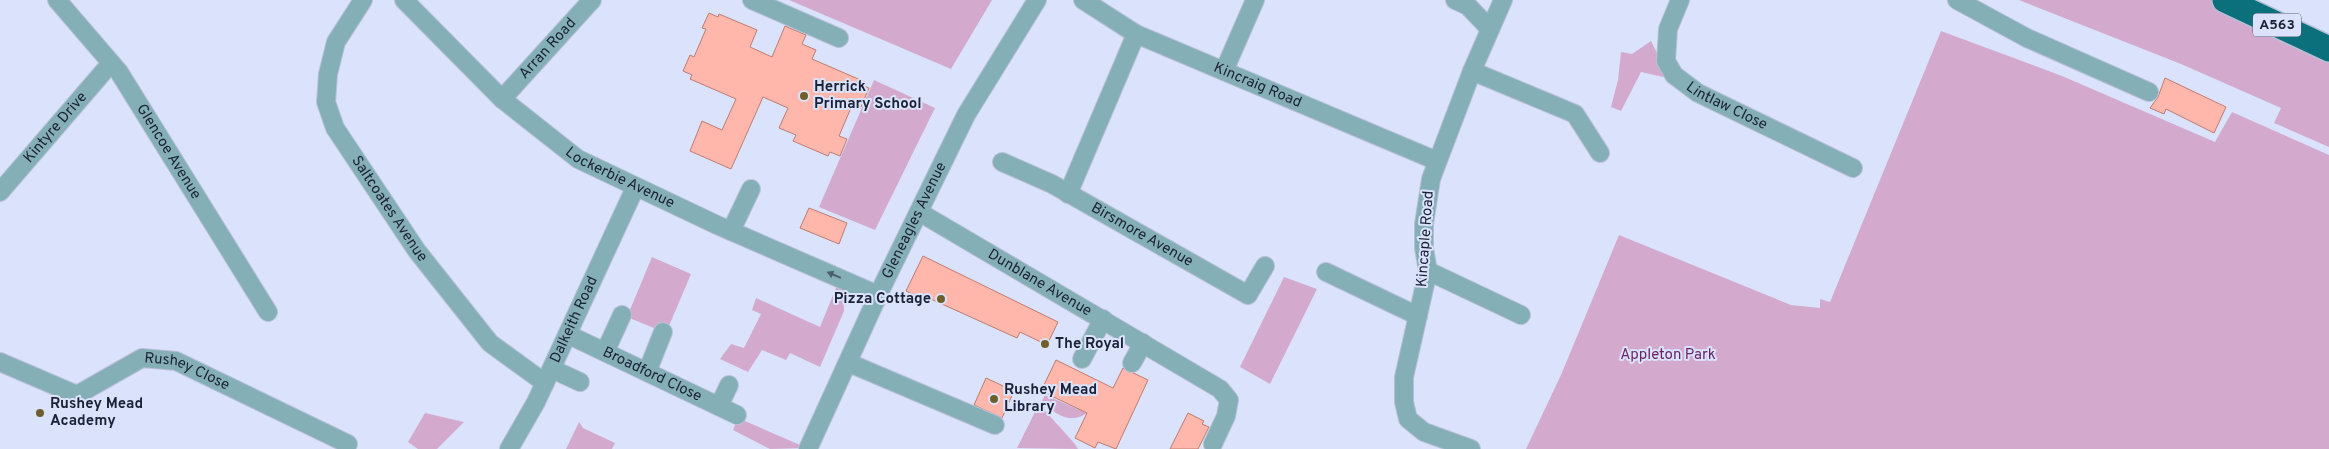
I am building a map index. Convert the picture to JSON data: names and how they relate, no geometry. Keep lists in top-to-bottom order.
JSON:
{
  "streets": {
    "highway": ["A563"],
    "street": [
      "Arran Road",
      "Kincraig Road",
      "Lintlaw Close",
      "Kintyre Drive",
      "Glencoe Avenue",
      "Lockerbie Avenue",
      "Saltcoates Avenue",
      "Gleneagles Avenue",
      "Birsmore Avenue",
      "Kincaple Road",
      "Dunblane Avenue",
      "Dalkeith Road",
      "Rushey Close",
      "Broadford Close"
    ]
  },
  "crossings": [
    ["Arran Road", "Lockerbie Avenue"],
    ["Kincraig Road", "Kincaple Road"],
    ["Kintyre Drive", "Glencoe Avenue"],
    ["Lockerbie Avenue", "Gleneagles Avenue"],
    ["Lockerbie Avenue", "Dalkeith Road"],
    ["Saltcoates Avenue", "Dalkeith Road"],
    ["Gleneagles Avenue", "Dunblane Avenue"],
    ["Dalkeith Road", "Broadford Close"]
  ],
  "parks": ["Appleton Park"],
  "places": [
    "Herrick Primary School",
    "Pizza Cottage",
    "The Royal",
    "Rushey Mead Library",
    "Rushey Mead Academy"
  ]
}
